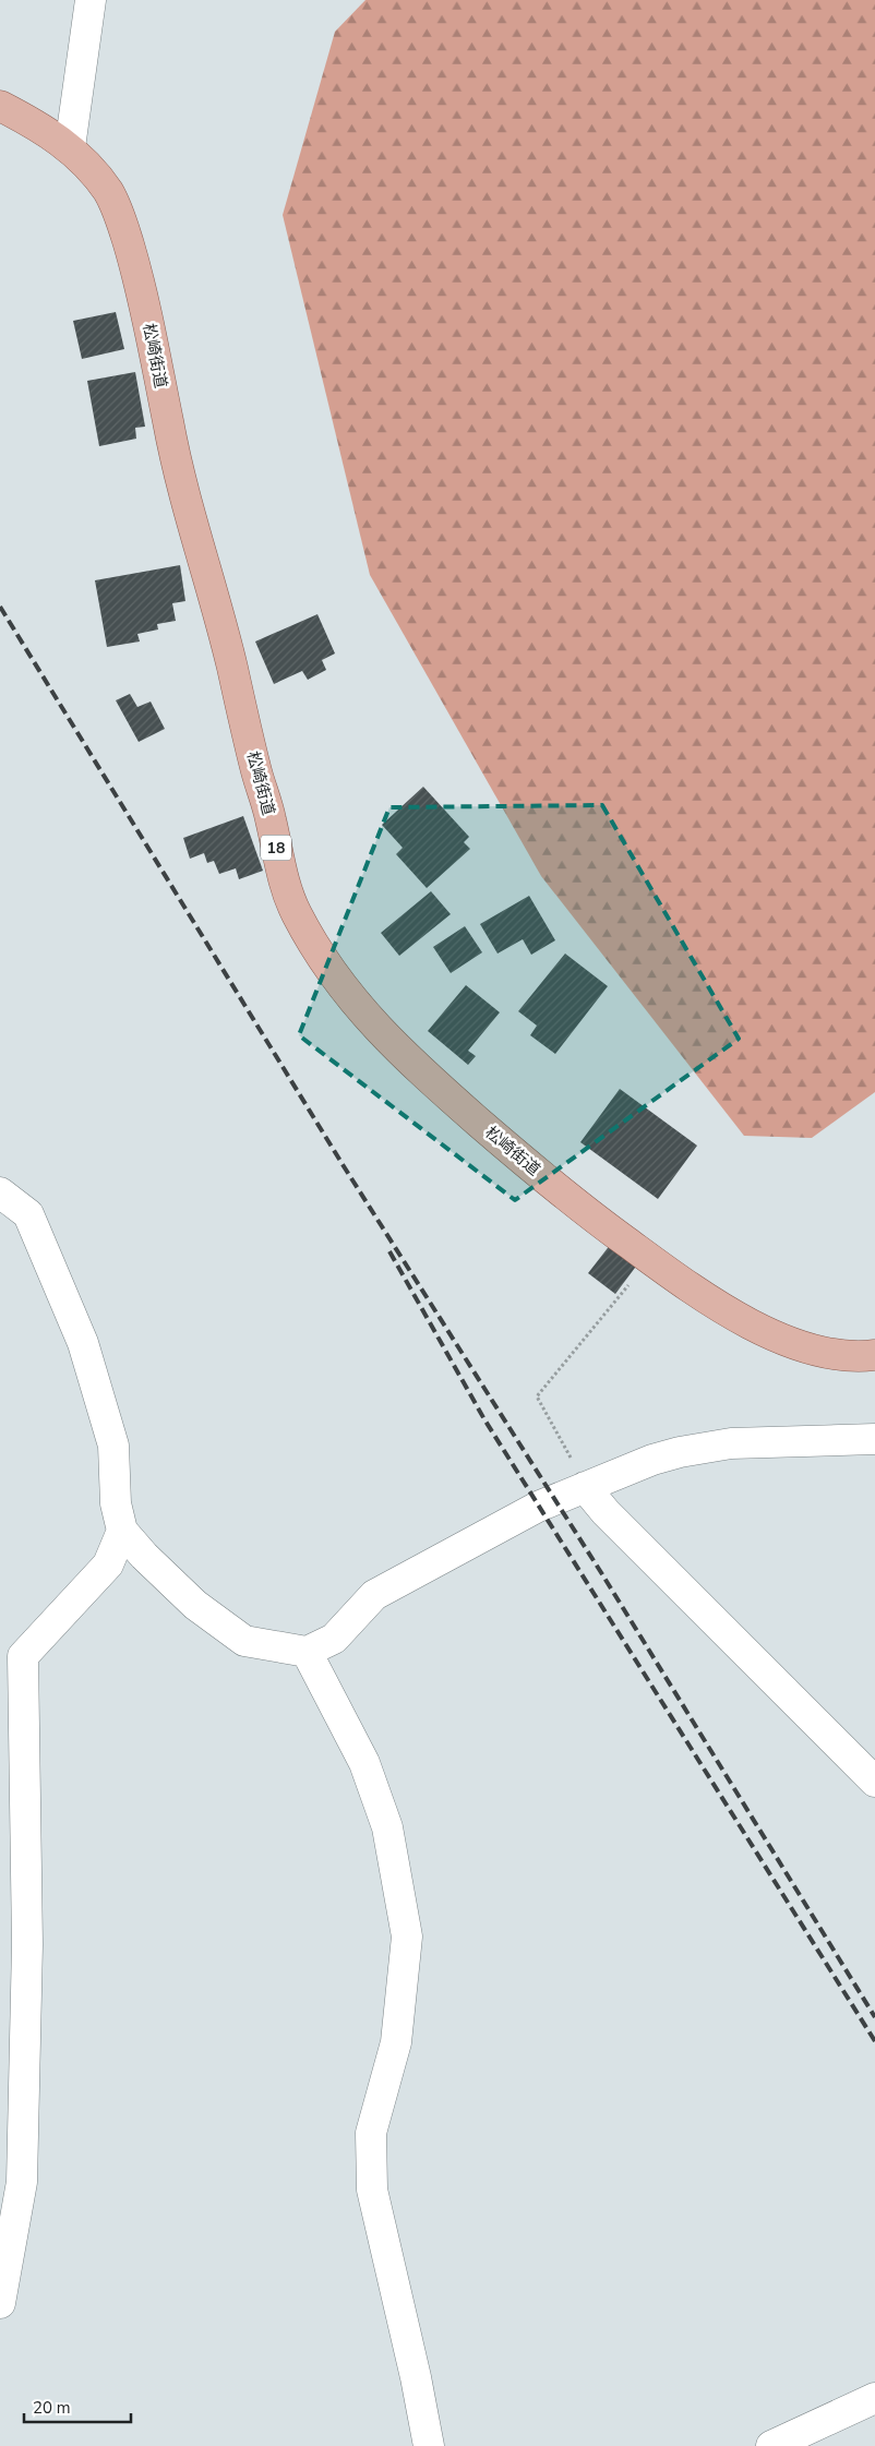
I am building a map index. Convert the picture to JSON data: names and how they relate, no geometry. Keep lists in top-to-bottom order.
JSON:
{
  "streets": {
    "main road": ["松崎街道", "18"]
  },
  "scale_bar": "20 m"
}
